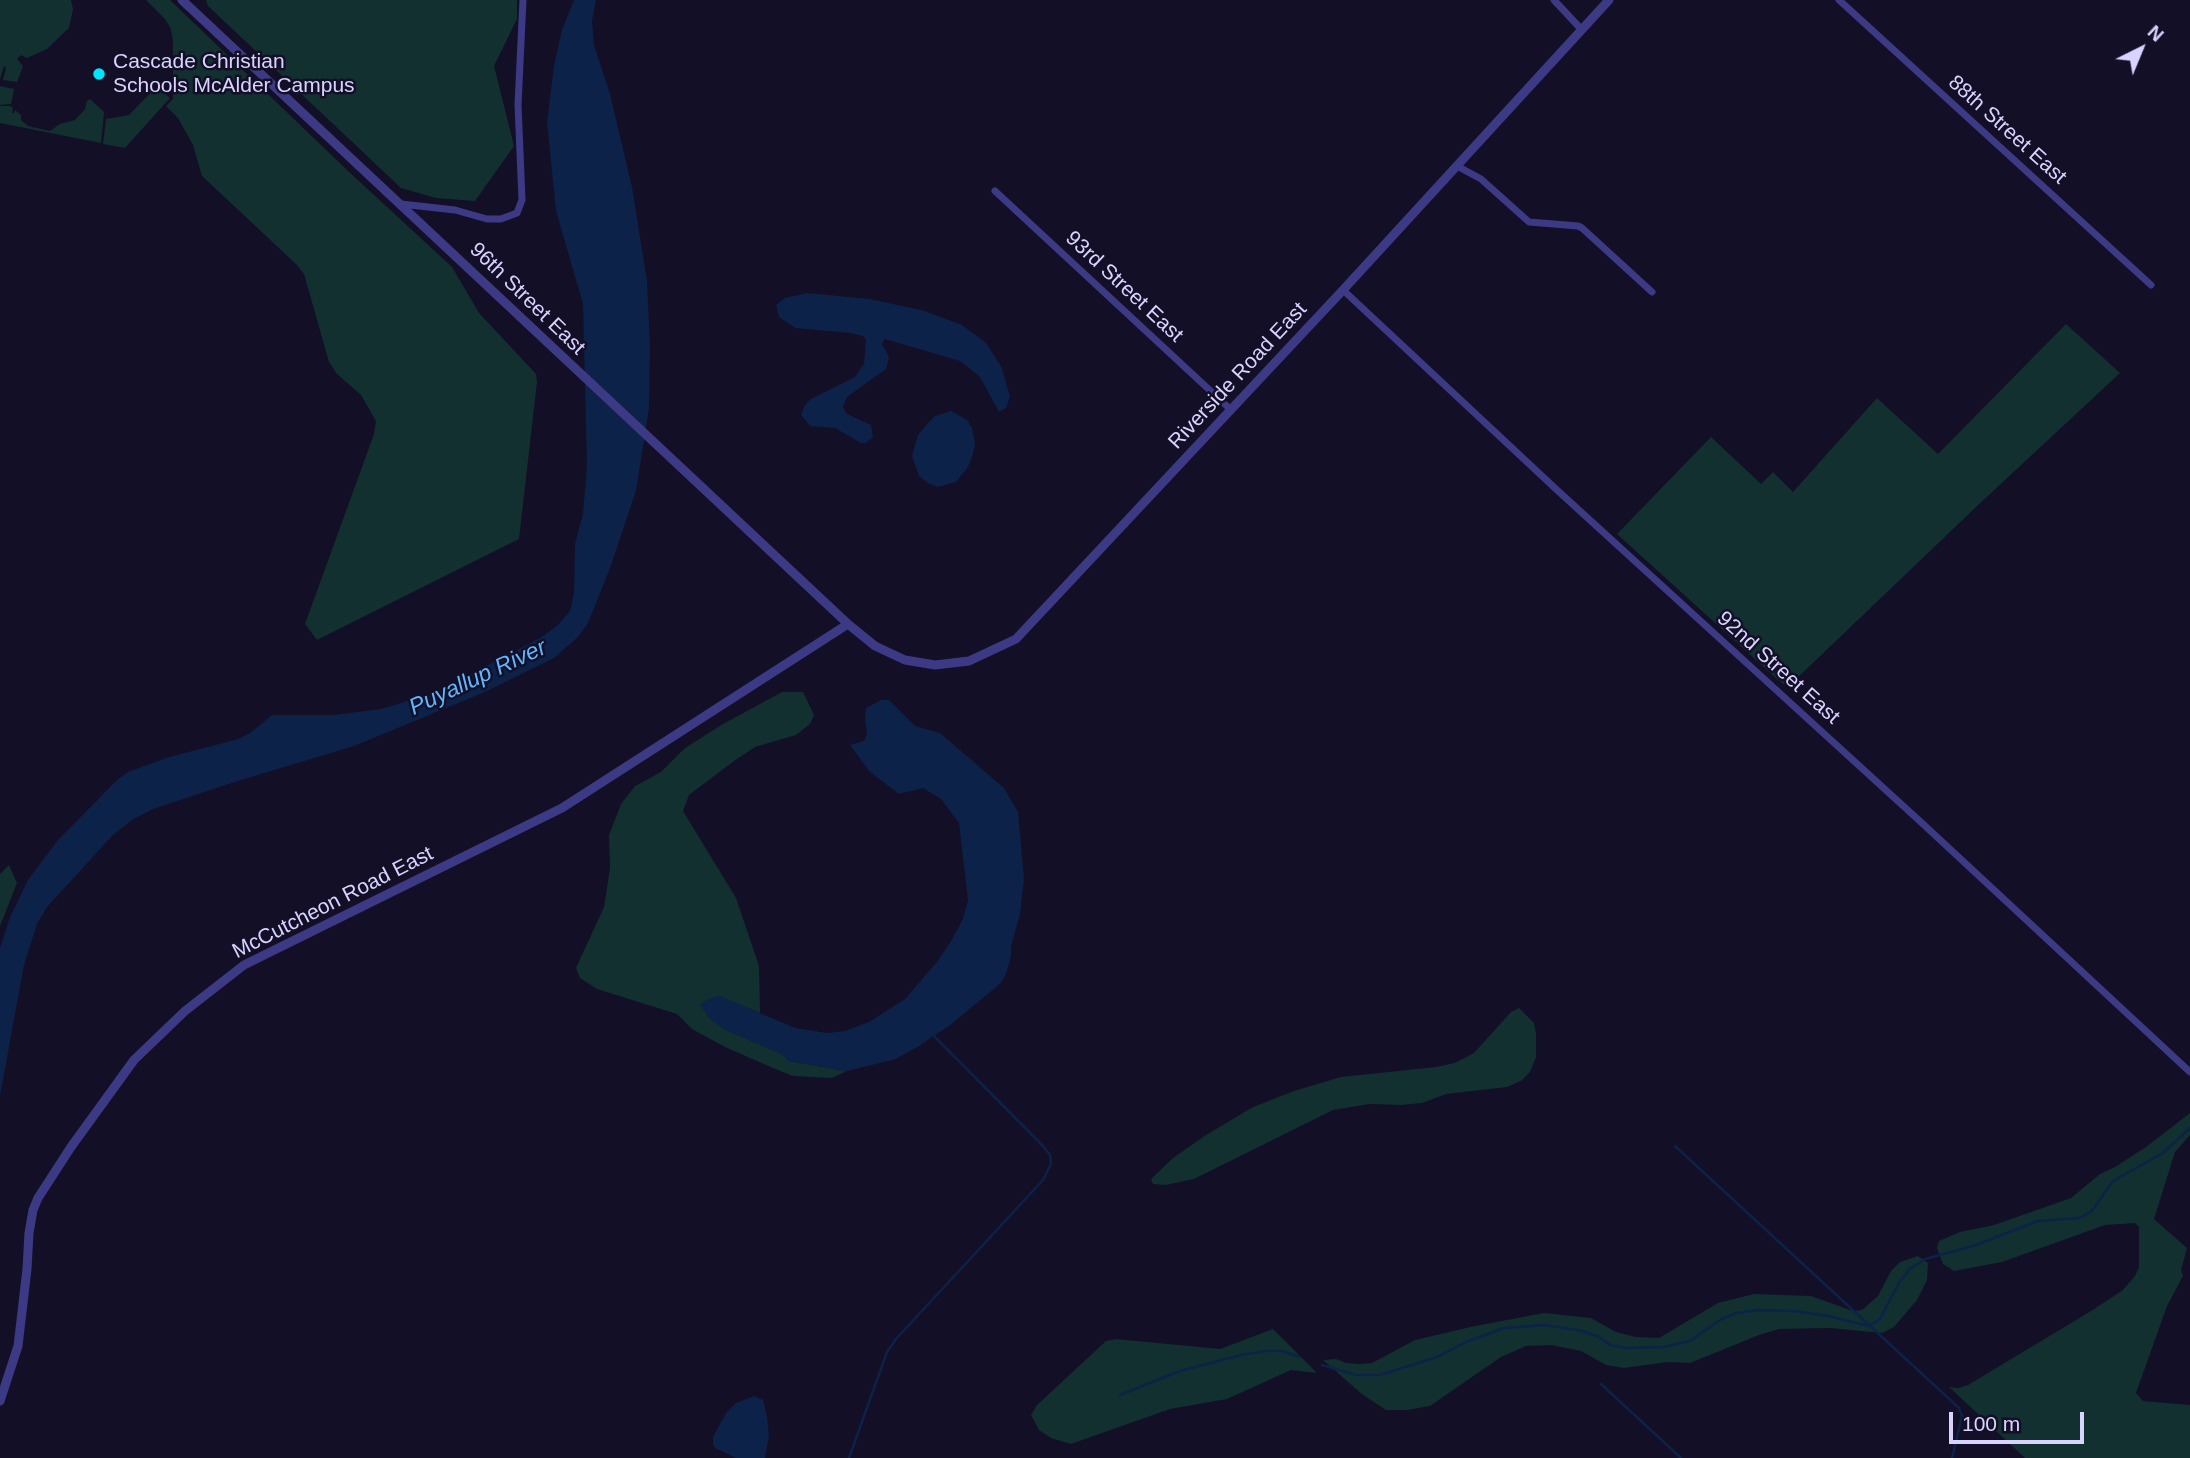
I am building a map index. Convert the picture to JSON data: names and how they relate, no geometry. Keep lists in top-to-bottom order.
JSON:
{
  "streets": {
    "street": [
      "88th Street East",
      "93rd Street East",
      "96th Street East",
      "Riverside Road East",
      "92nd Street East",
      "McCutcheon Road East"
    ]
  },
  "crossings": [
    ["93rd Street East", "Riverside Road East"],
    ["96th Street East", "Riverside Road East"],
    ["96th Street East", "McCutcheon Road East"],
    ["Riverside Road East", "92nd Street East"],
    ["Riverside Road East", "McCutcheon Road East"]
  ],
  "water": ["Puyallup River"],
  "places": ["Cascade Christian Schools McAlder Campus"],
  "scale_bar": "100 m",
  "north": "top right"
}
